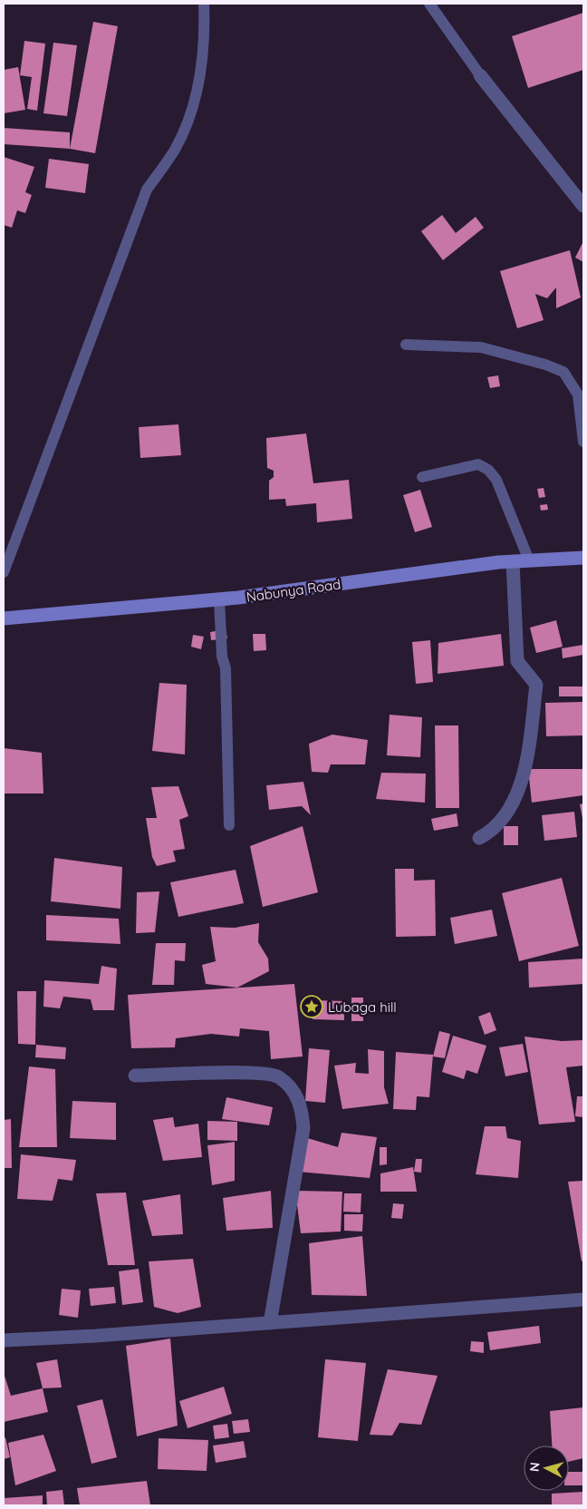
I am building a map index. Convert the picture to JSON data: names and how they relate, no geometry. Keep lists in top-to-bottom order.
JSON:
{
  "streets": {
    "main road": ["Nabunya Road"]
  },
  "places": {
    "place": ["Lubaga hill"]
  },
  "north": "left"
}
